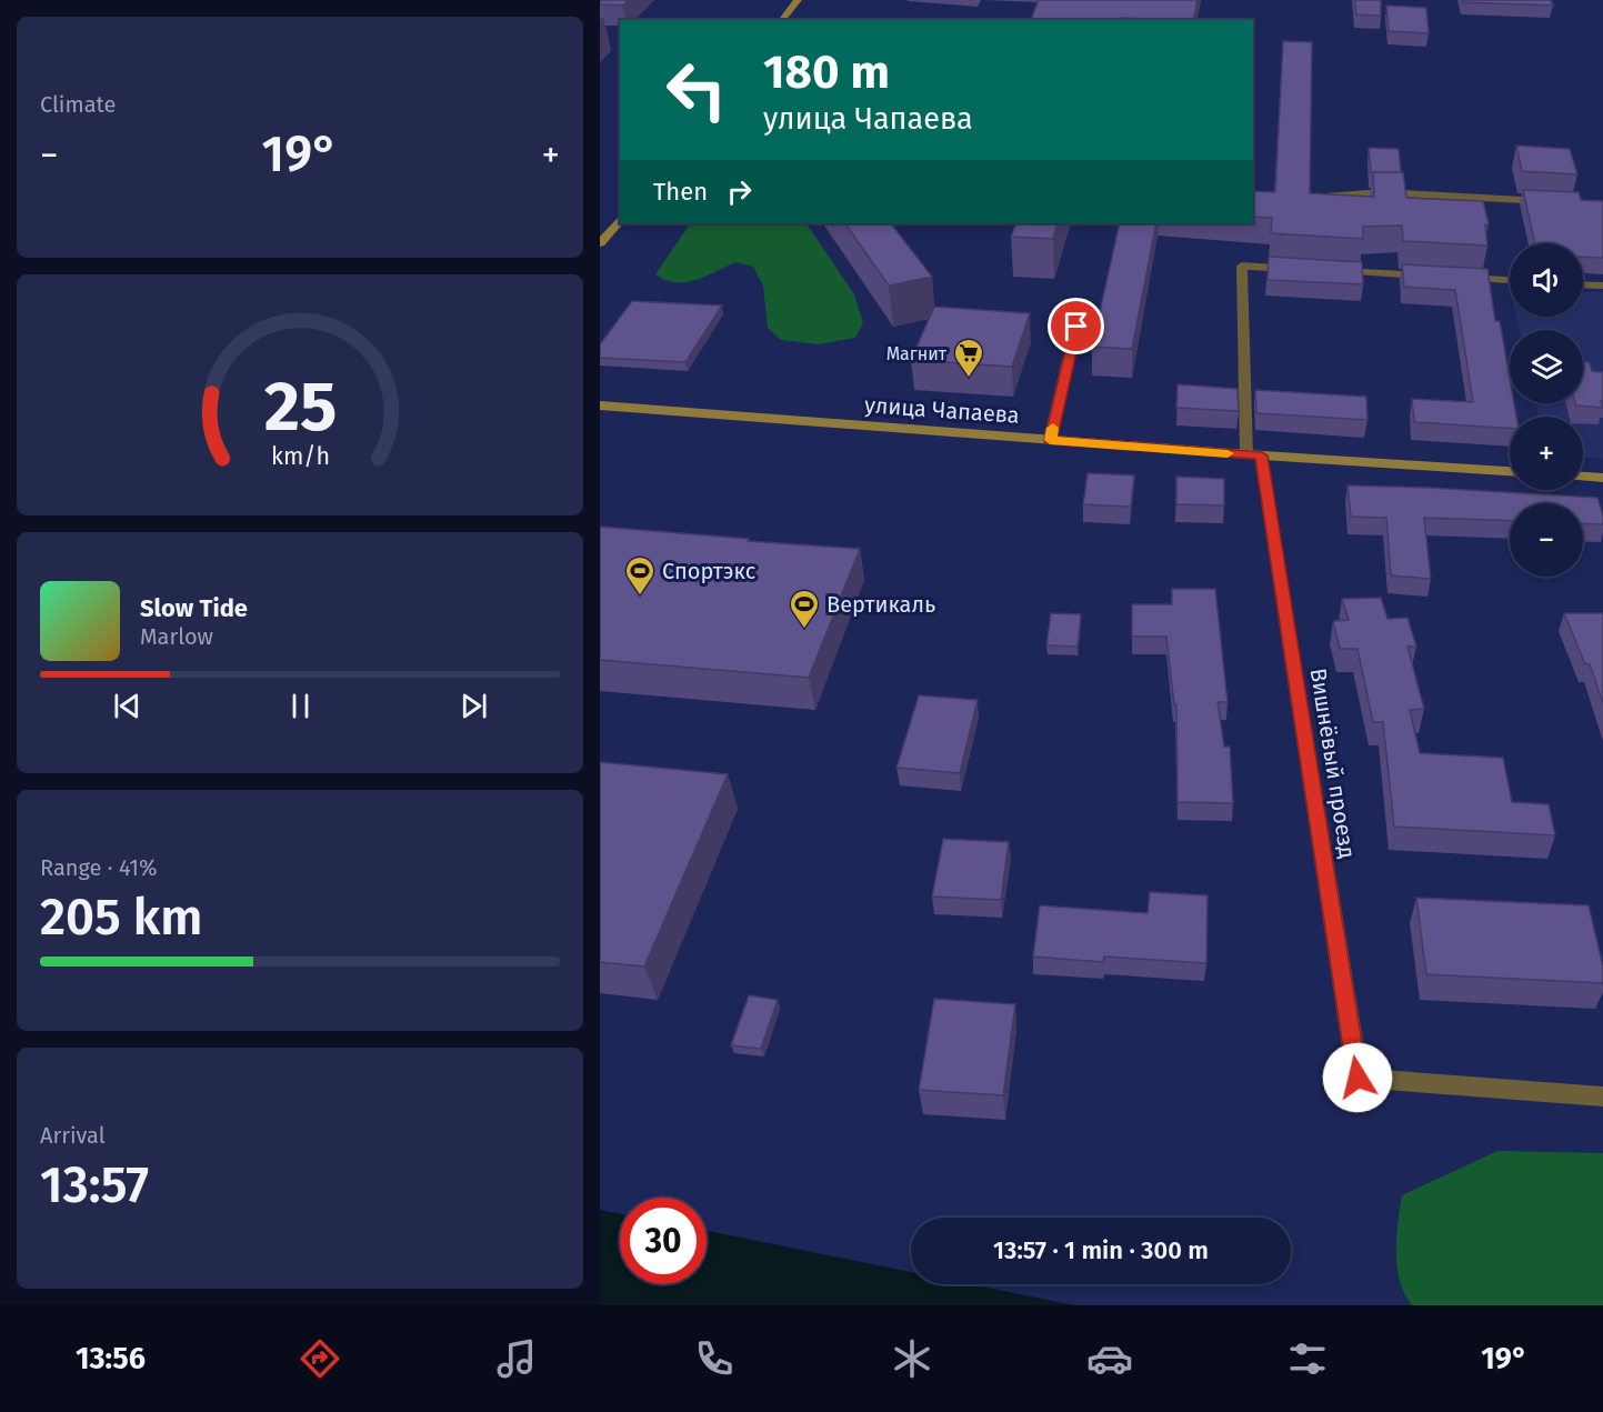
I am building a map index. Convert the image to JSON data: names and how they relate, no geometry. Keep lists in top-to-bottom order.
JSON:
{
  "streets": {
    "street": ["улица Чапаева", "Вишнёвый проезд"]
  },
  "crossings": [
    ["улица Чапаева", "Вишнёвый проезд"]
  ],
  "places": {
    "supermarket": ["Магнит"],
    "sports": ["Спортэкс", "Вертикаль"]
  },
  "page": {
    "tile": [
      "Climate",
      ["Range · 41%", "205 km"],
      ["Arrival", "13:57"]
    ],
    "turn": ["180 m", "улица Чапаева"],
    "heat": ["−", "19°", "+"],
    "then": "Then",
    "map_buttons": ["+", "−"],
    "song": ["Slow Tide", "Marlow"],
    "limit": "30",
    "trip": "13:57 · 1 min · 300 m",
    "tabs": ["13:56", "19°"],
    "gauge": ["25", "km/h"]
  }
}
